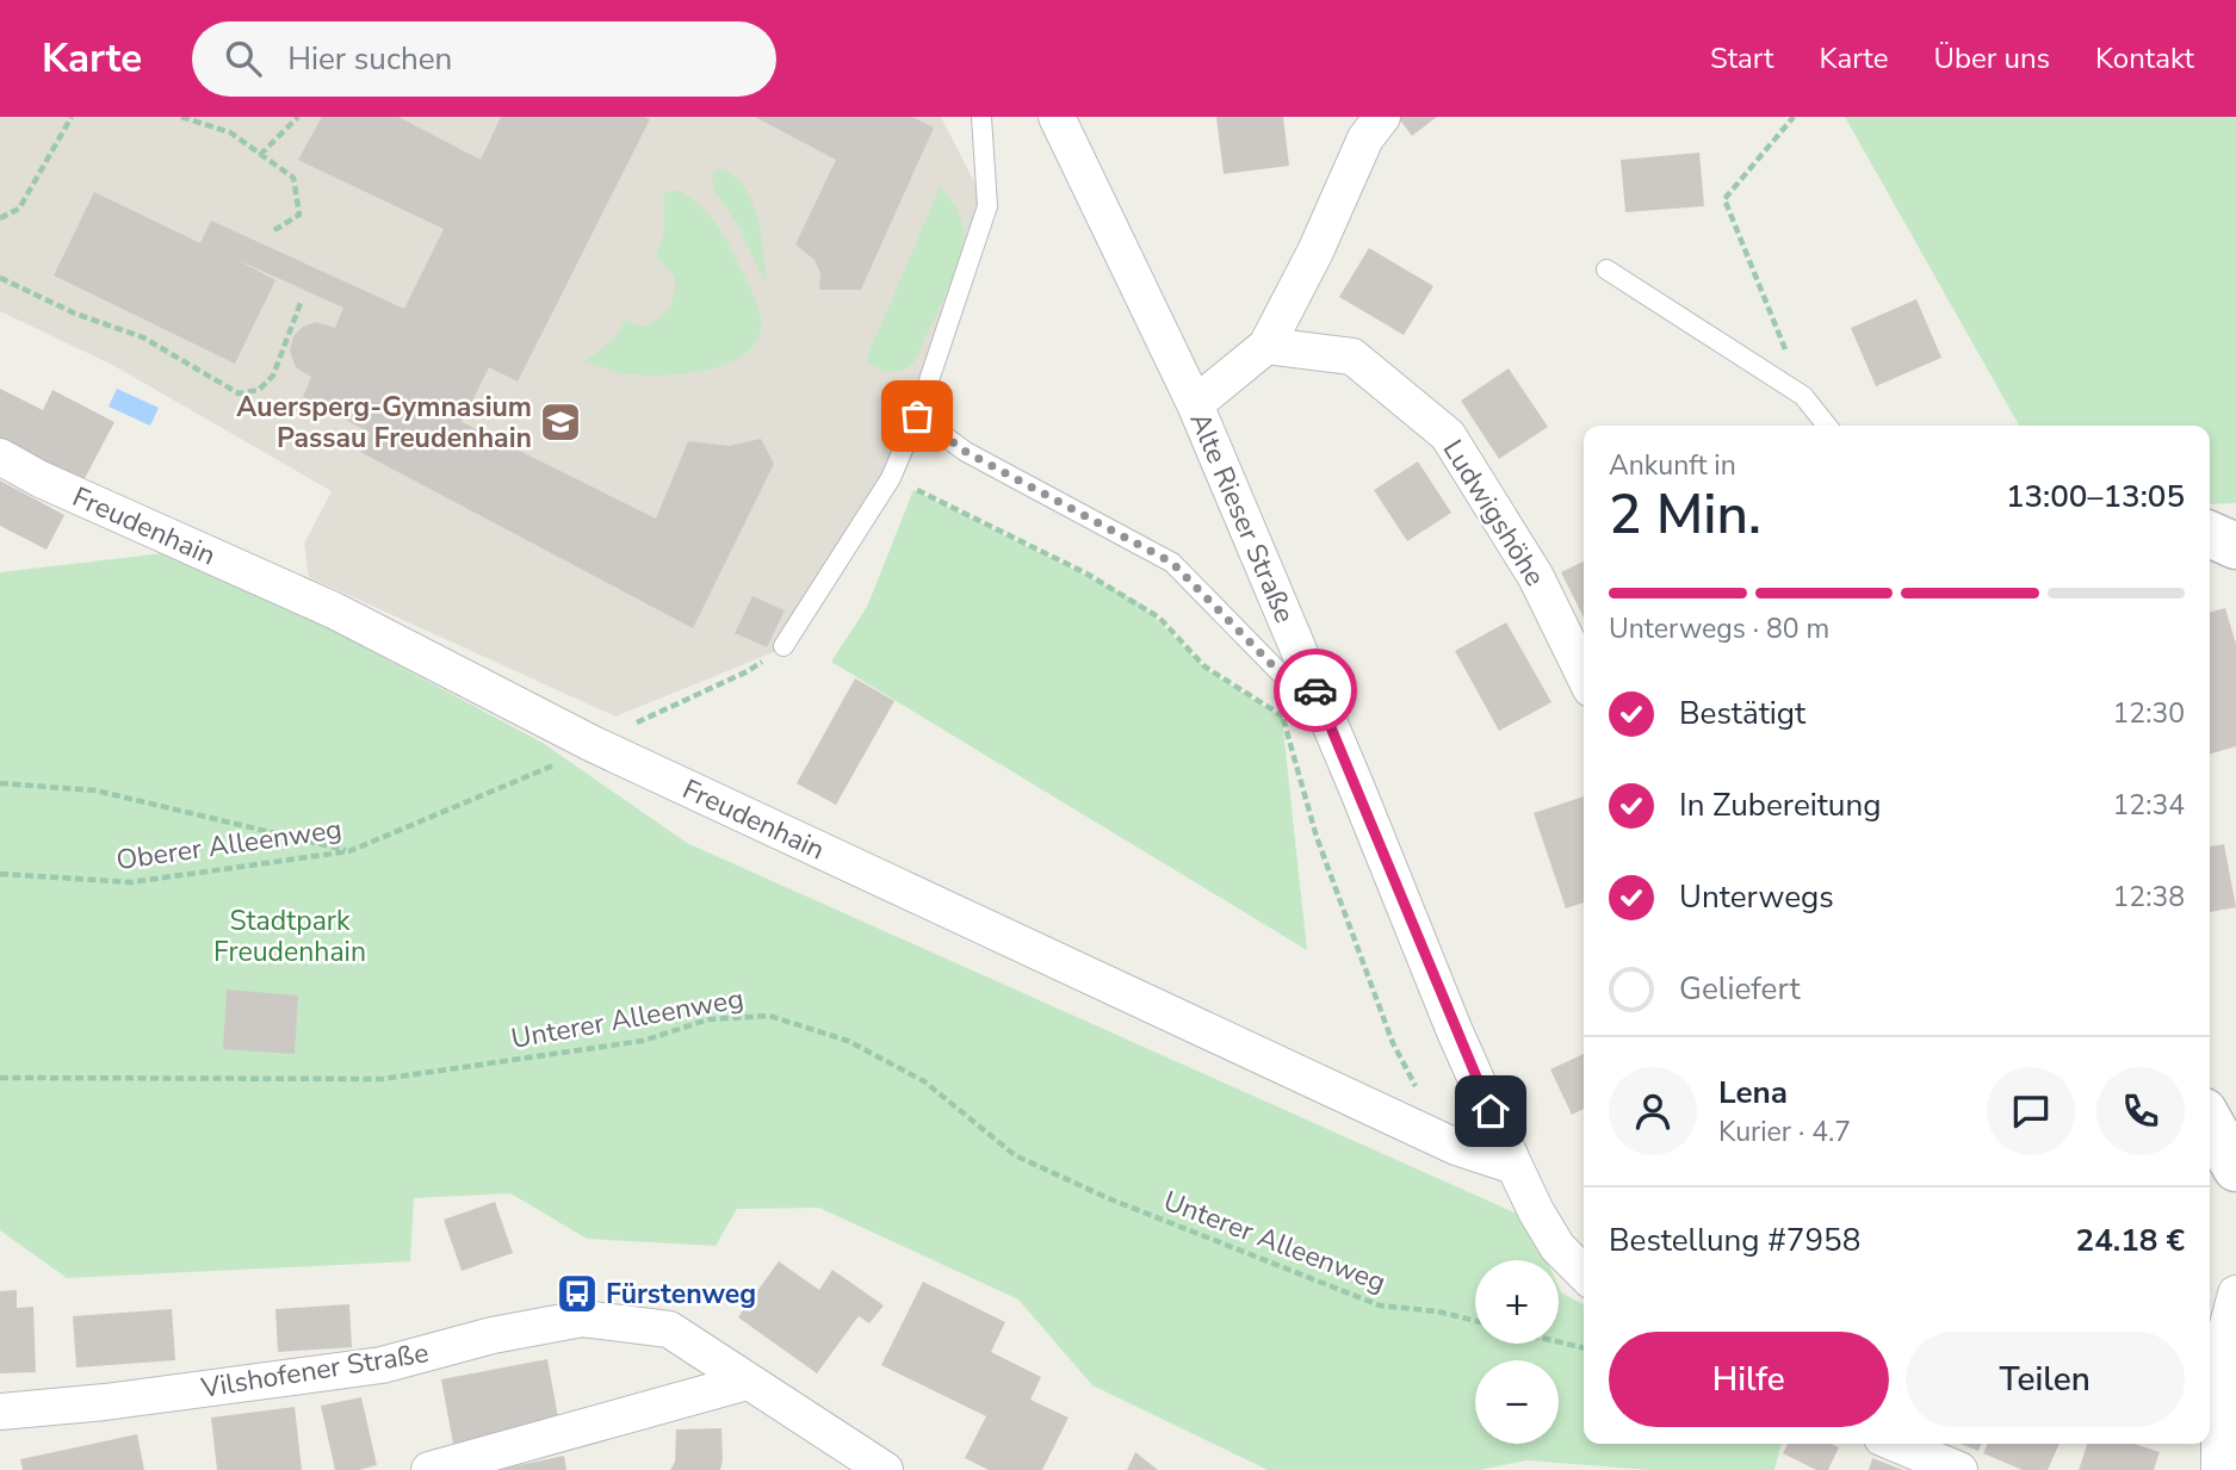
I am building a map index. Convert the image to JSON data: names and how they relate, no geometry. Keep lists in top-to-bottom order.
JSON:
{
  "streets": {
    "street": [
      "Ludwigshöhe",
      "Alte Rieser Straße",
      "Freudenhain",
      "Vilshofener Straße"
    ],
    "path": ["Oberer Alleenweg", "Unterer Alleenweg"]
  },
  "crossings": [
    ["Alte Rieser Straße", "Freudenhain"],
    ["Freudenhain", "Oberer Alleenweg"]
  ],
  "parks": ["Stadtpark Freudenhain"],
  "places": {
    "school or university": ["Auersperg-Gymnasium Passau Freudenhain"],
    "bus stop": ["Fürstenweg"]
  },
  "page": {
    "header": "Karte",
    "search": "Hier suchen",
    "nav": [
      "Start",
      "Karte",
      "Über uns",
      "Kontakt"
    ],
    "heading": ["2 Min.", "Ankunft in", "13:00–13:05"],
    "panel": [
      "Lena",
      "Kurier · 4.7",
      "Bestellung #7958",
      "24.18 €"
    ],
    "bar": "Unterwegs · 80 m",
    "list": [
      ["Bestätigt", "12:30"],
      ["In Zubereitung", "12:34"],
      ["Unterwegs", "12:38"],
      "Geliefert"
    ],
    "map_buttons": ["+", "−"],
    "buttons": ["Hilfe", "Teilen"]
  }
}
